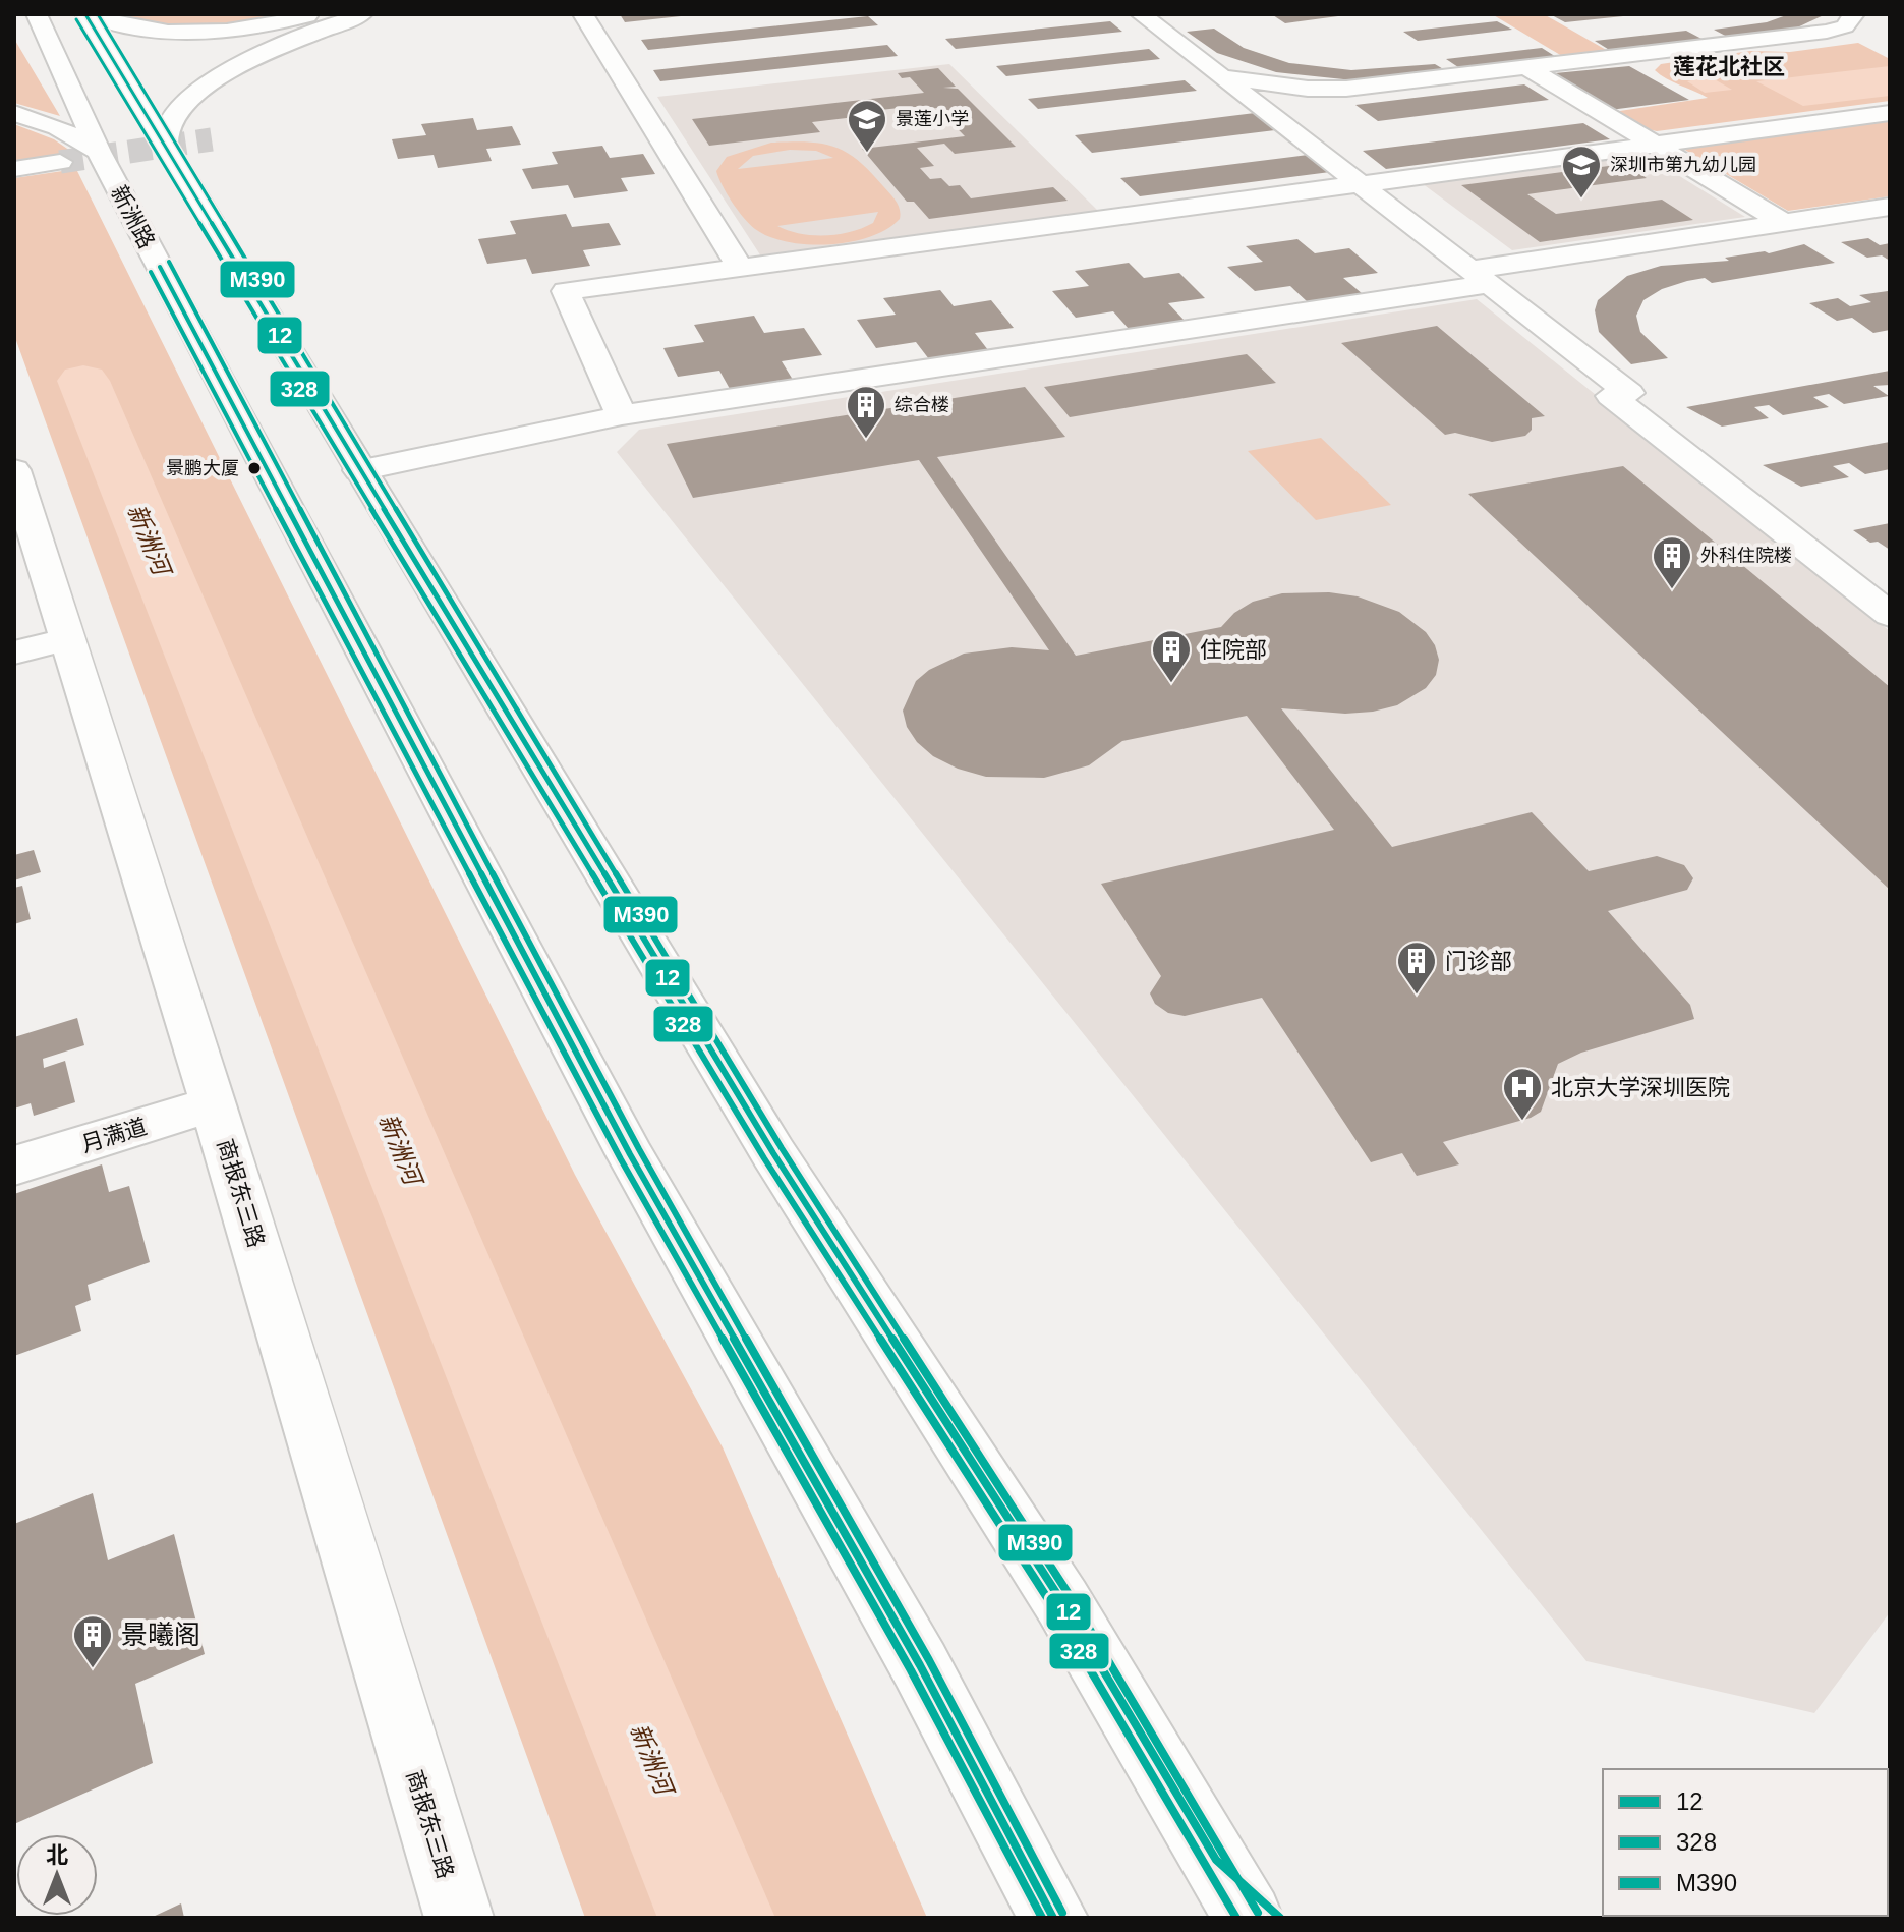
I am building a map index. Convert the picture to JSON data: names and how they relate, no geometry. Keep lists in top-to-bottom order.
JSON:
{
  "streets": {
    "street": ["新洲路", "月满道", "商报东三路"]
  },
  "crossings": [
    ["月满道", "商报东三路"]
  ],
  "districts": ["莲花北社区"],
  "water": ["新洲河"],
  "places": {
    "school or university": ["景莲小学", "深圳市第九幼儿园"],
    "building": [
      "综合楼",
      "外科住院楼",
      "住院部",
      "门诊部",
      "景曦阁"
    ],
    "other": ["景鹏大厦"],
    "hospital": ["北京大学深圳医院"]
  },
  "lines": ["transit line 12", "transit line M390", "transit line 328"],
  "legend": ["12", "328", "M390"],
  "north": "top"
}
